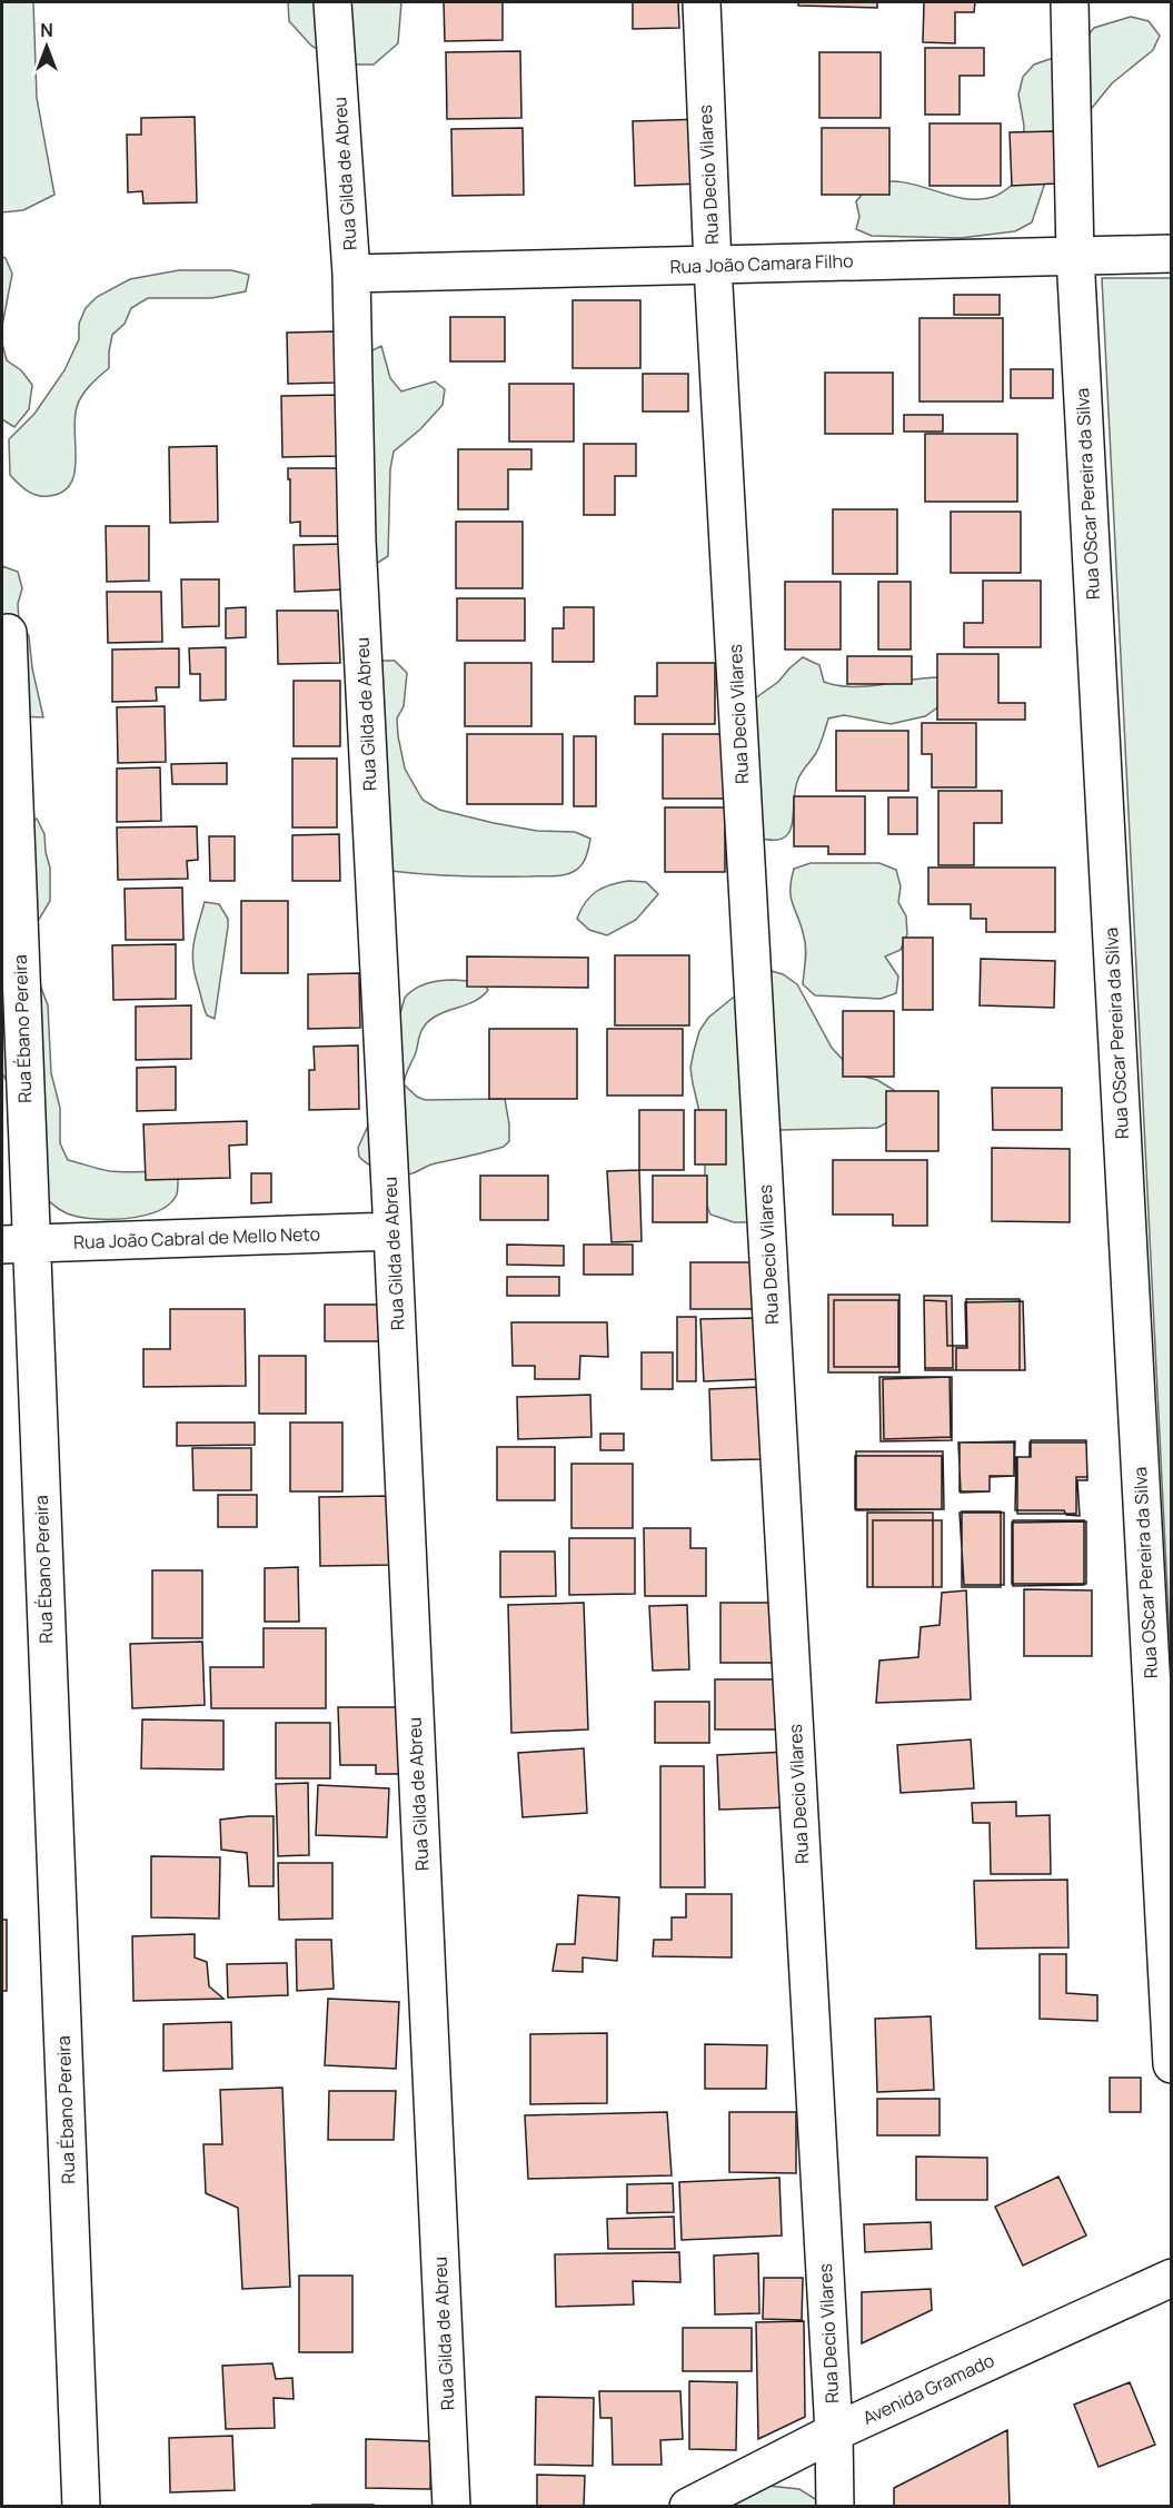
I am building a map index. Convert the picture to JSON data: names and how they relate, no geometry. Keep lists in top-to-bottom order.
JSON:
{
  "streets": {
    "street": [
      "Rua Gilda de Abreu",
      "Rua Decio Vilares",
      "Rua João Camara Filho",
      "Rua OScar Pereira da Silva",
      "Rua Ébano Pereira",
      "Rua João Cabral de Mello Neto",
      "Avenida Gramado"
    ]
  },
  "crossings": [
    ["Rua Gilda de Abreu", "Rua João Camara Filho"],
    ["Rua Gilda de Abreu", "Rua João Cabral de Mello Neto"],
    ["Rua Decio Vilares", "Rua João Camara Filho"],
    ["Rua Decio Vilares", "Avenida Gramado"],
    ["Rua João Camara Filho", "Rua OScar Pereira da Silva"],
    ["Rua Ébano Pereira", "Rua João Cabral de Mello Neto"]
  ],
  "north": "top"
}
